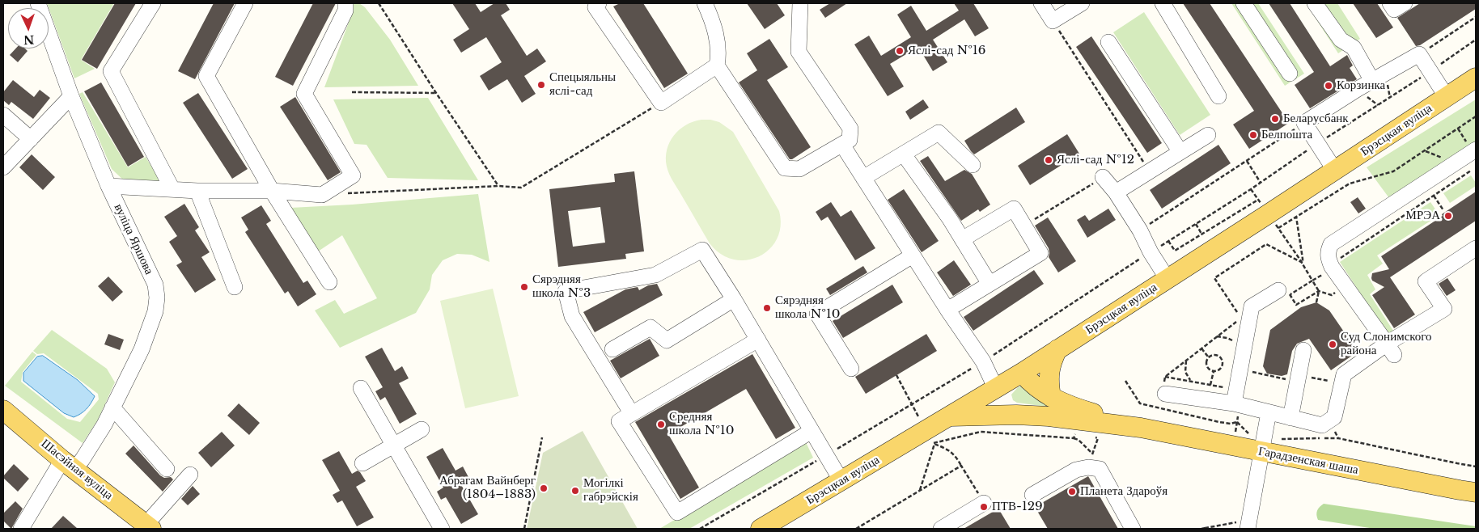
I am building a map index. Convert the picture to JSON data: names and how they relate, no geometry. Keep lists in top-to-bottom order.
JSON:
{
  "streets": {
    "main road": ["Брэсцкая вуліца", "Гарадзенская шаша", "Шасэйная вуліца"],
    "street": ["вуліца Яршова"]
  },
  "crossings": [
    ["Брэсцкая вуліца", "Гарадзенская шаша"],
    ["вуліца Яршова", "Шасэйная вуліца"]
  ],
  "places": [
    "Яслі-сад №16",
    "Спецыяльны яслі-сад",
    "Корзинка",
    "Беларусбанк",
    "Белпошта",
    "Яслі-сад №12",
    "МРЭА",
    "Сярэдняя школа №3",
    "Сярэдняя школа №10",
    "Суд Слонимского района",
    "Средняя школа №10",
    "Абрагам Вайнберг (1804–1883)",
    "Могілкі габрэйскія",
    "Планета Здароўя",
    "ПТВ-129"
  ],
  "north": "bottom"
}
